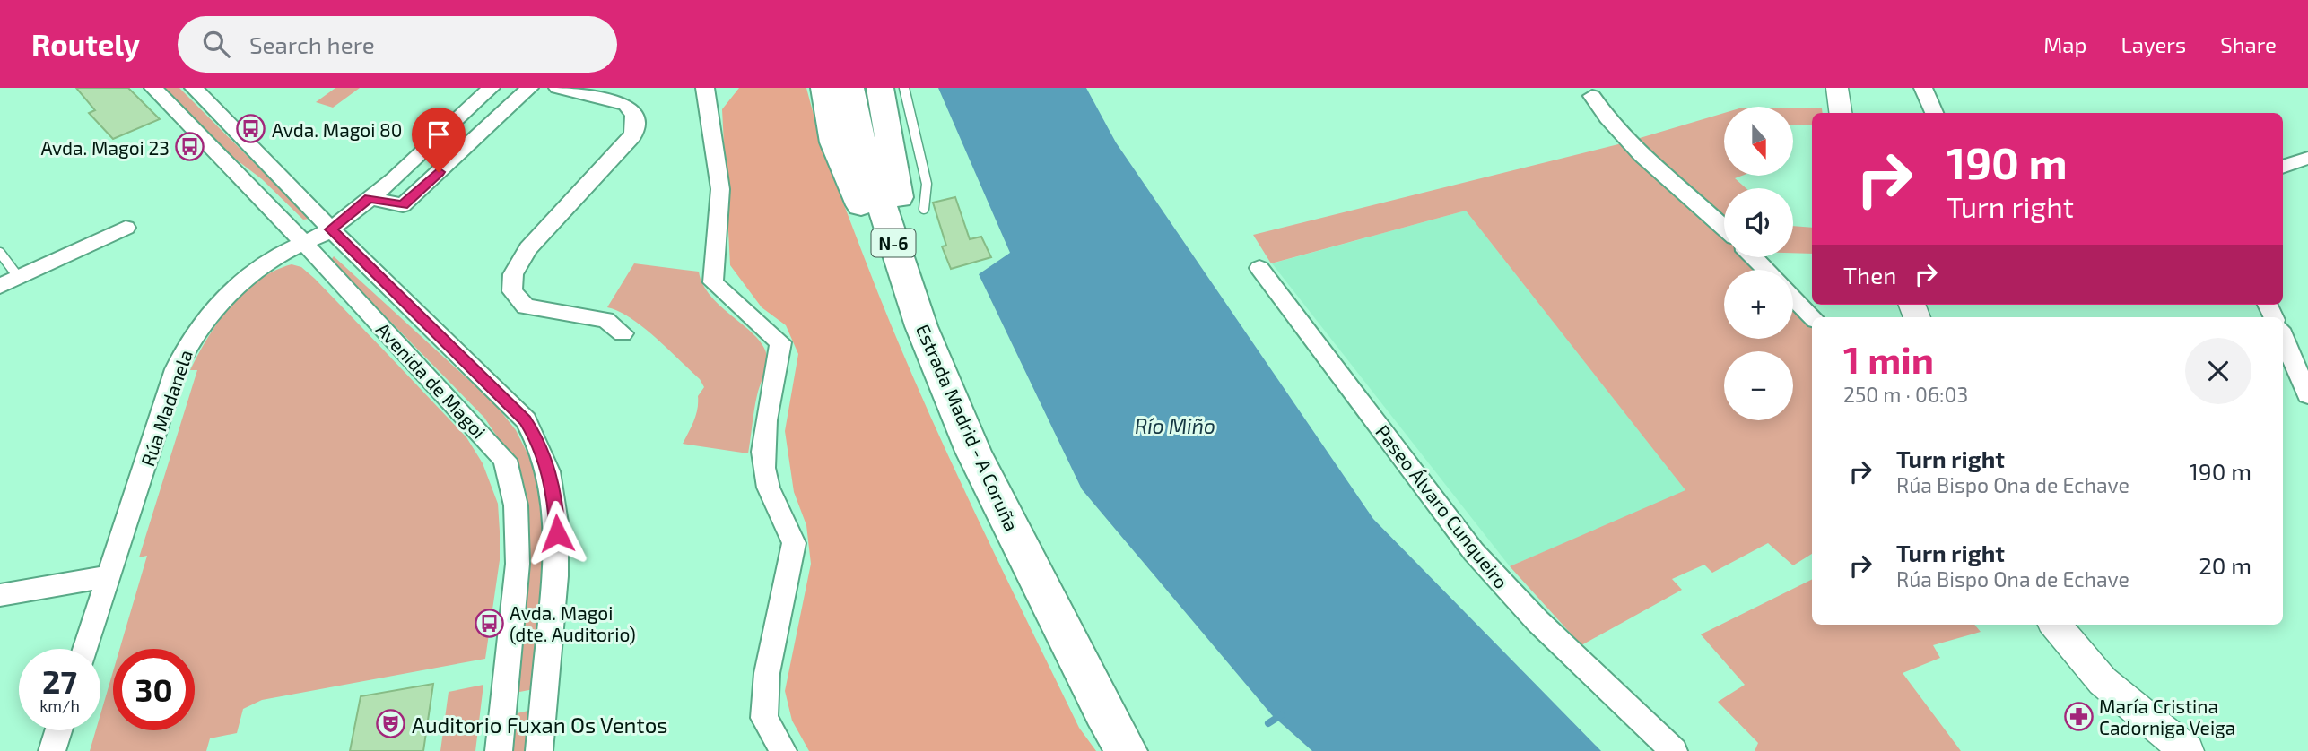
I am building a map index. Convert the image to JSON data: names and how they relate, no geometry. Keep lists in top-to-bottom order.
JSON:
{
  "streets": {
    "highway": ["N-6", "Estrada Madrid - A Coruña"],
    "street": ["Avenida de Magoi", "Rúa Madanela", "Paseo Álvaro Cunqueiro"]
  },
  "crossings": [
    ["Avenida de Magoi", "Rúa Madanela"]
  ],
  "water": ["Río Miño"],
  "places": {
    "bus stop": ["Avda. Magoi 80", "Avda. Magoi 23", "Avda. Magoi (dte. Auditorio)"],
    "pharmacy": ["María Cristina Cadorniga Veiga"],
    "theatre": ["Auditorio Fuxan Os Ventos"]
  },
  "north": "bottom",
  "page": {
    "header": "Routely",
    "search": "Search here",
    "nav": ["Map", "Layers", "Share"],
    "map_buttons": ["+", "−"],
    "turn": ["190 m", "Turn right"],
    "then": "Then",
    "heading": ["1 min", "250 m · 06:03"],
    "list": [
      {
        "name": "Turn right",
        "note": "Rúa Bispo Ona de Echave",
        "value": "190 m"
      },
      {
        "name": "Turn right",
        "note": "Rúa Bispo Ona de Echave",
        "value": "20 m"
      }
    ],
    "speed": "27 km/h",
    "limit": "30"
  }
}
